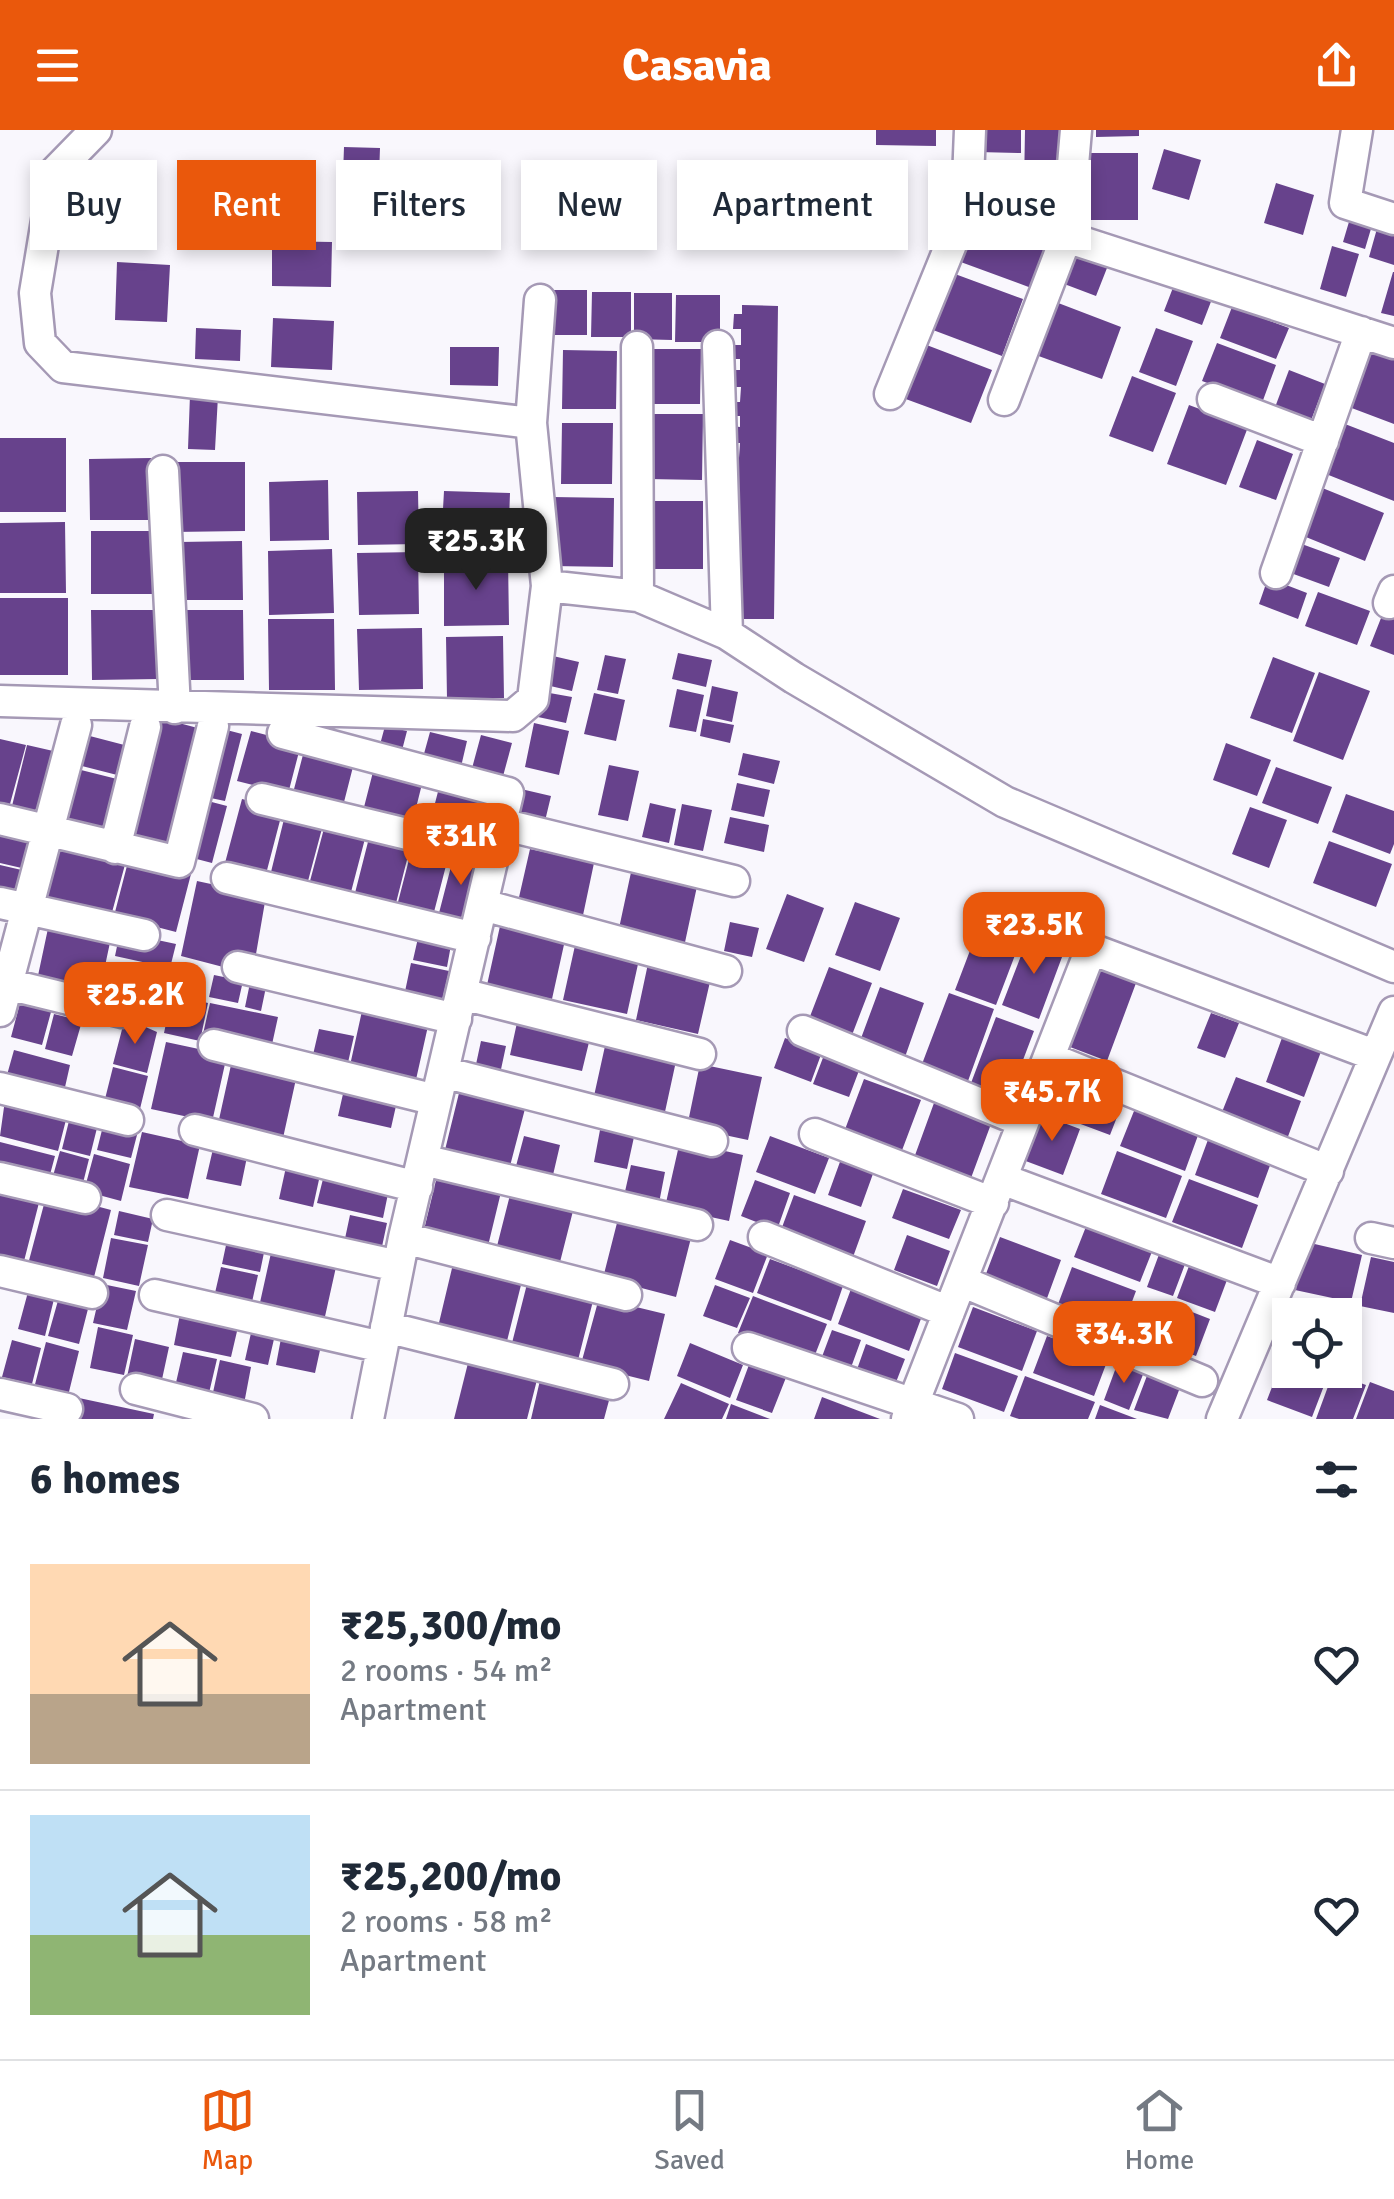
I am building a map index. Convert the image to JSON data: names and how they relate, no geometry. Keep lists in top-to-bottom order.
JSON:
{
  "page": {
    "header": "Casavia",
    "chip": [
      "Buy",
      "Rent",
      "Filters",
      "New",
      "Apartment",
      "House"
    ],
    "price": [
      "₹25.3K",
      "₹31K",
      "₹23.5K",
      "₹25.2K",
      "₹45.7K",
      "₹34.3K"
    ],
    "heading": "6 homes",
    "list": [
      {
        "name": "₹25,300/mo",
        "note": "2 rooms · 54 m² · Apartment"
      },
      {
        "name": "₹25,200/mo",
        "note": "2 rooms · 58 m² · Apartment"
      }
    ],
    "tabs": ["Map", "Saved", "Home"]
  }
}
